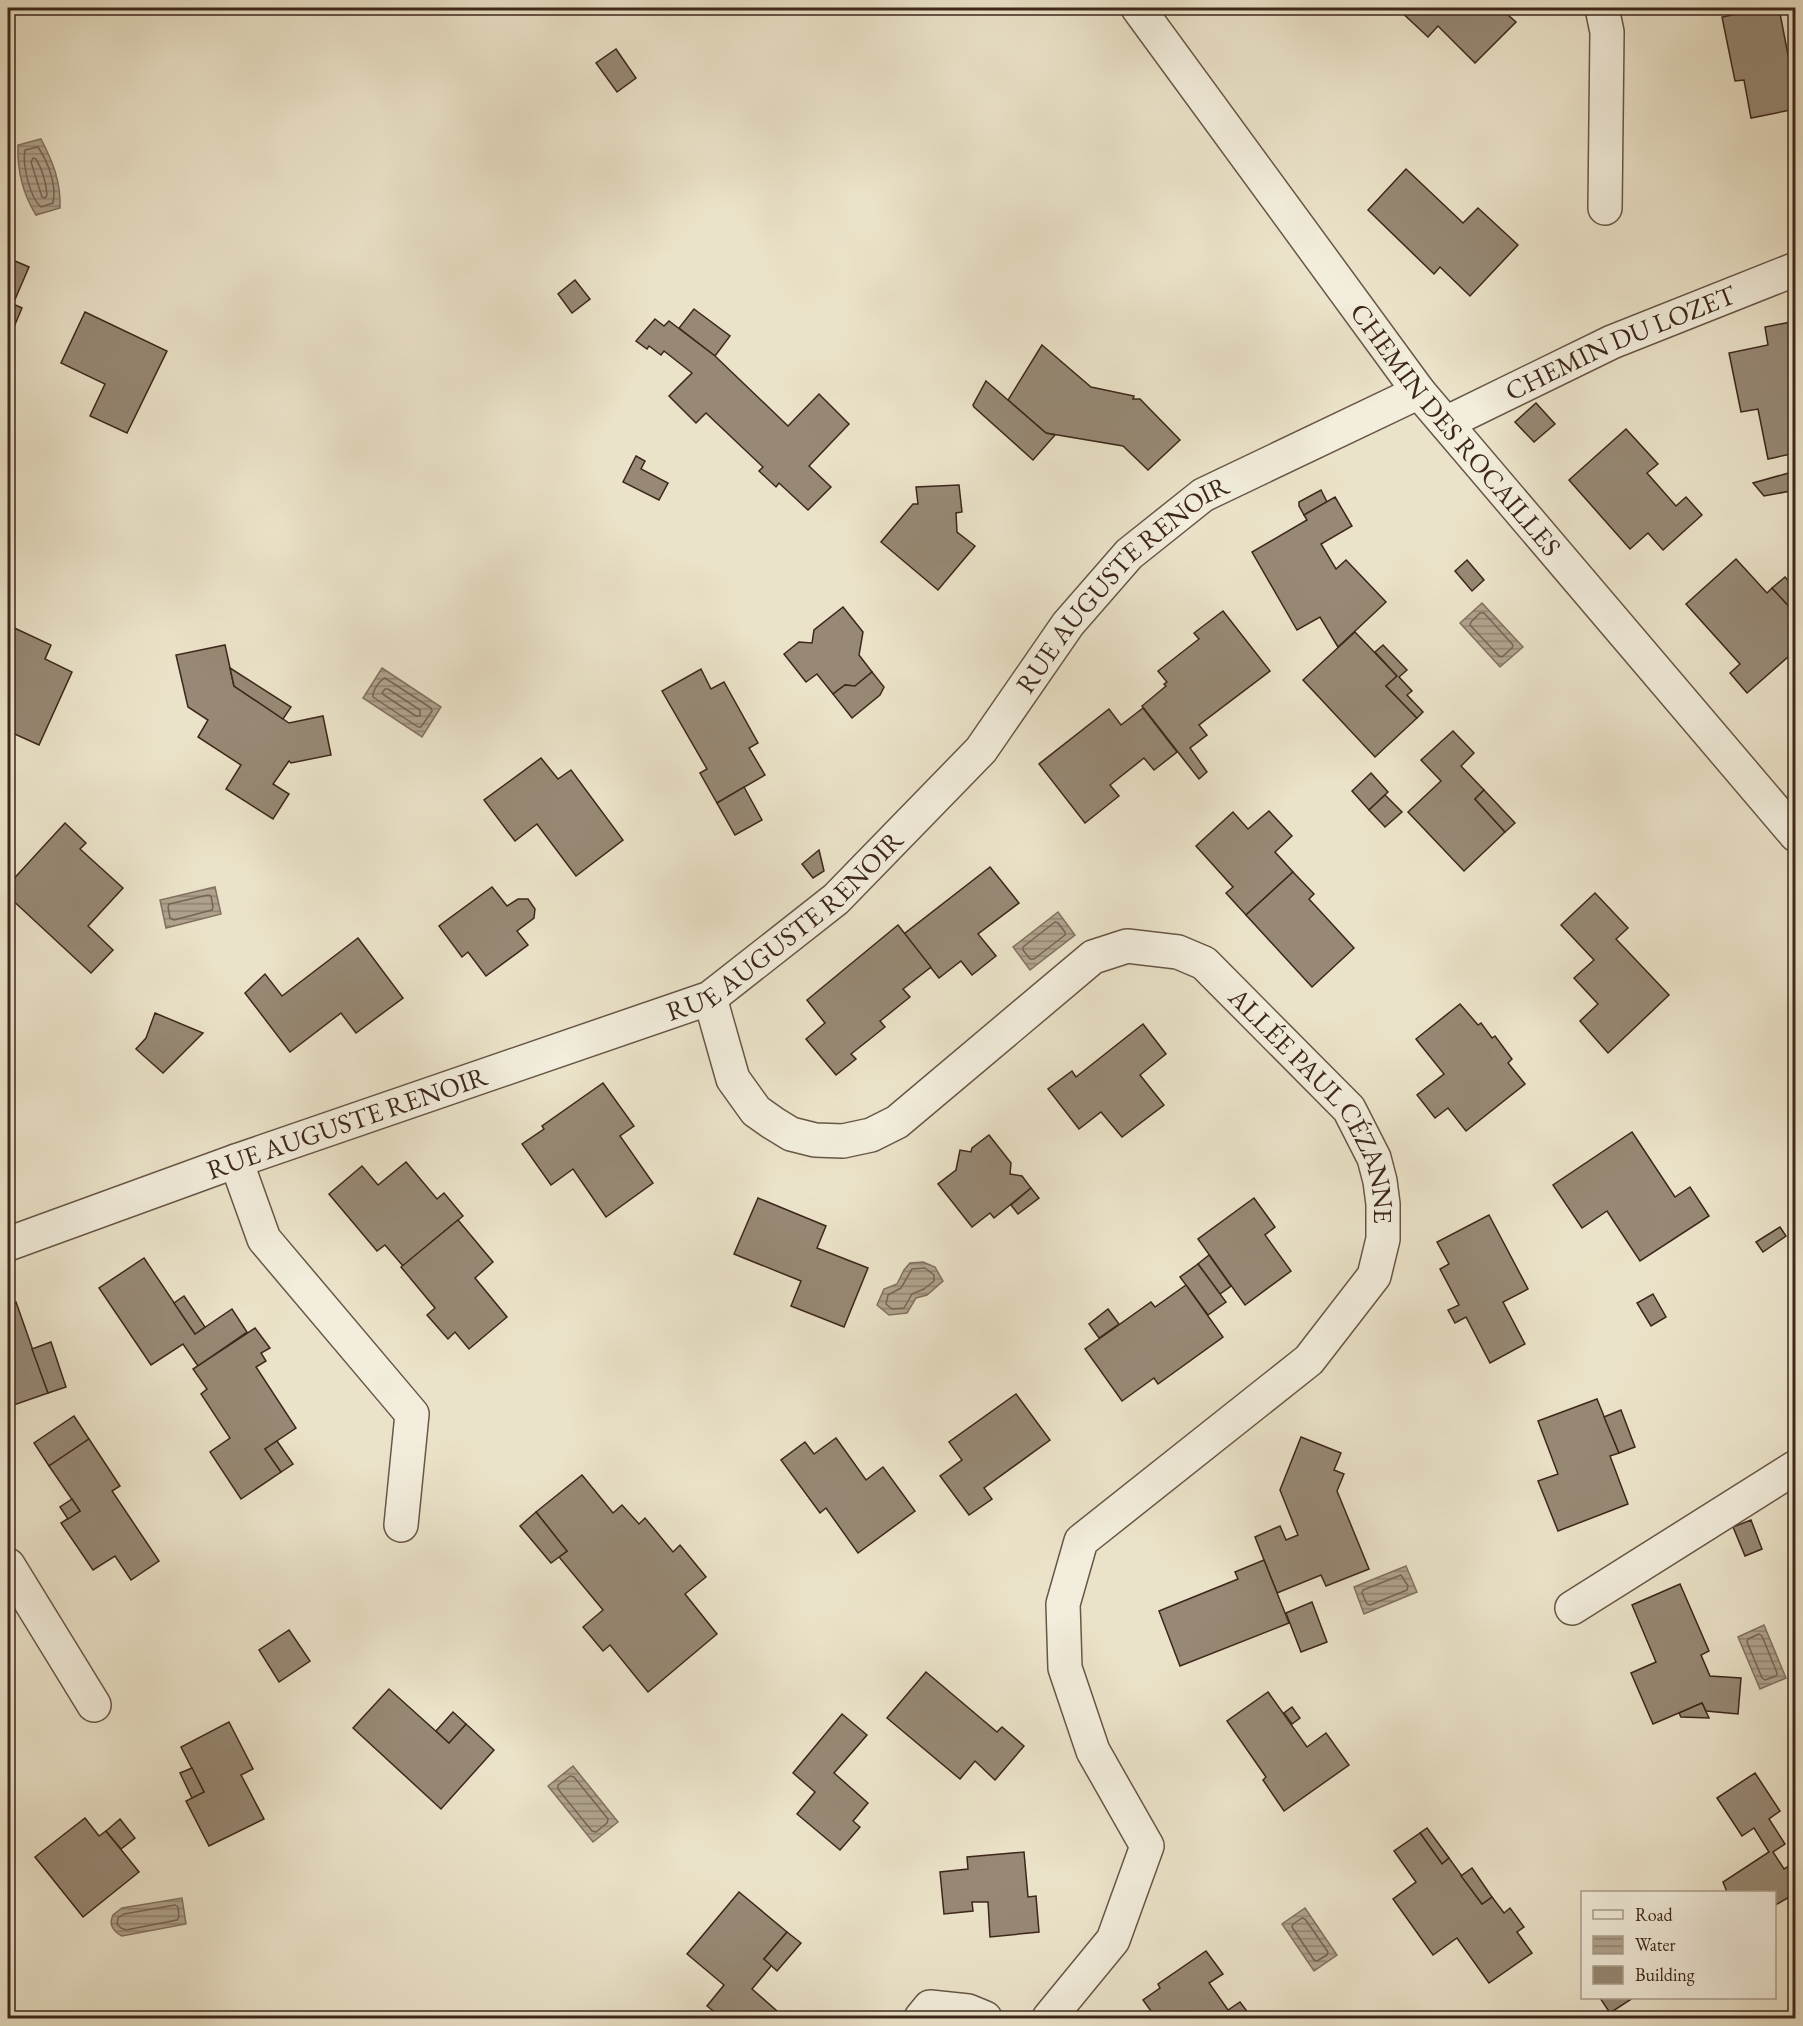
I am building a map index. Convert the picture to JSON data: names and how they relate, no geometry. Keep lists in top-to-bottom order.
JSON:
{
  "streets": {
    "street": [
      "CHEMIN DU LOZET",
      "CHEMIN DES ROCAILLES",
      "RUE AUGUSTE RENOIR",
      "ALLÉE PAUL CÉZANNE"
    ]
  },
  "crossings": [
    ["CHEMIN DU LOZET", "CHEMIN DES ROCAILLES"],
    ["CHEMIN DES ROCAILLES", "RUE AUGUSTE RENOIR"],
    ["RUE AUGUSTE RENOIR", "ALLÉE PAUL CÉZANNE"]
  ],
  "legend": ["Road", "Water", "Building"]
}
